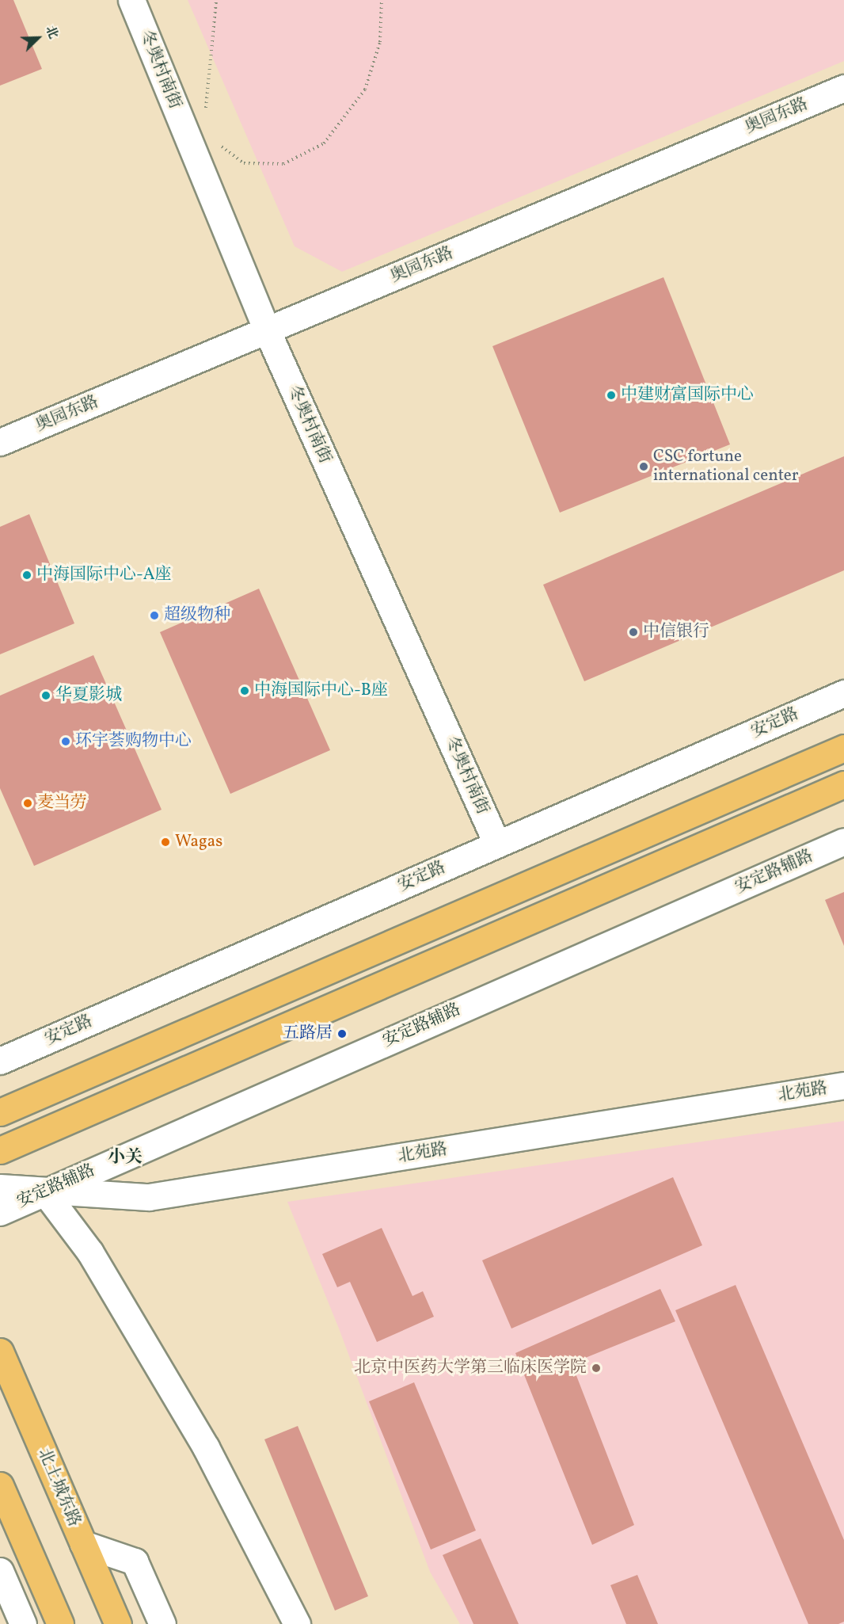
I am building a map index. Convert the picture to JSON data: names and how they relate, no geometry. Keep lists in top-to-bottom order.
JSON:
{
  "streets": {
    "main road": ["北土城东路"],
    "street": [
      "冬奥村南街",
      "奥园东路",
      "安定路",
      "安定路辅路",
      "北苑路"
    ]
  },
  "crossings": [
    ["冬奥村南街", "奥园东路"],
    ["冬奥村南街", "安定路"],
    ["安定路辅路", "北苑路"]
  ],
  "districts": ["小关"],
  "places": [
    "中建财富国际中心",
    "CSC fortune international center",
    "中海国际中心-A座",
    "超级物种",
    "中信银行",
    "中海国际中心-B座",
    "华夏影城",
    "环宇荟购物中心",
    "麦当劳",
    "Wagas",
    "五路居",
    "北京中医药大学第三临床医学院"
  ],
  "north": "top right"
}
